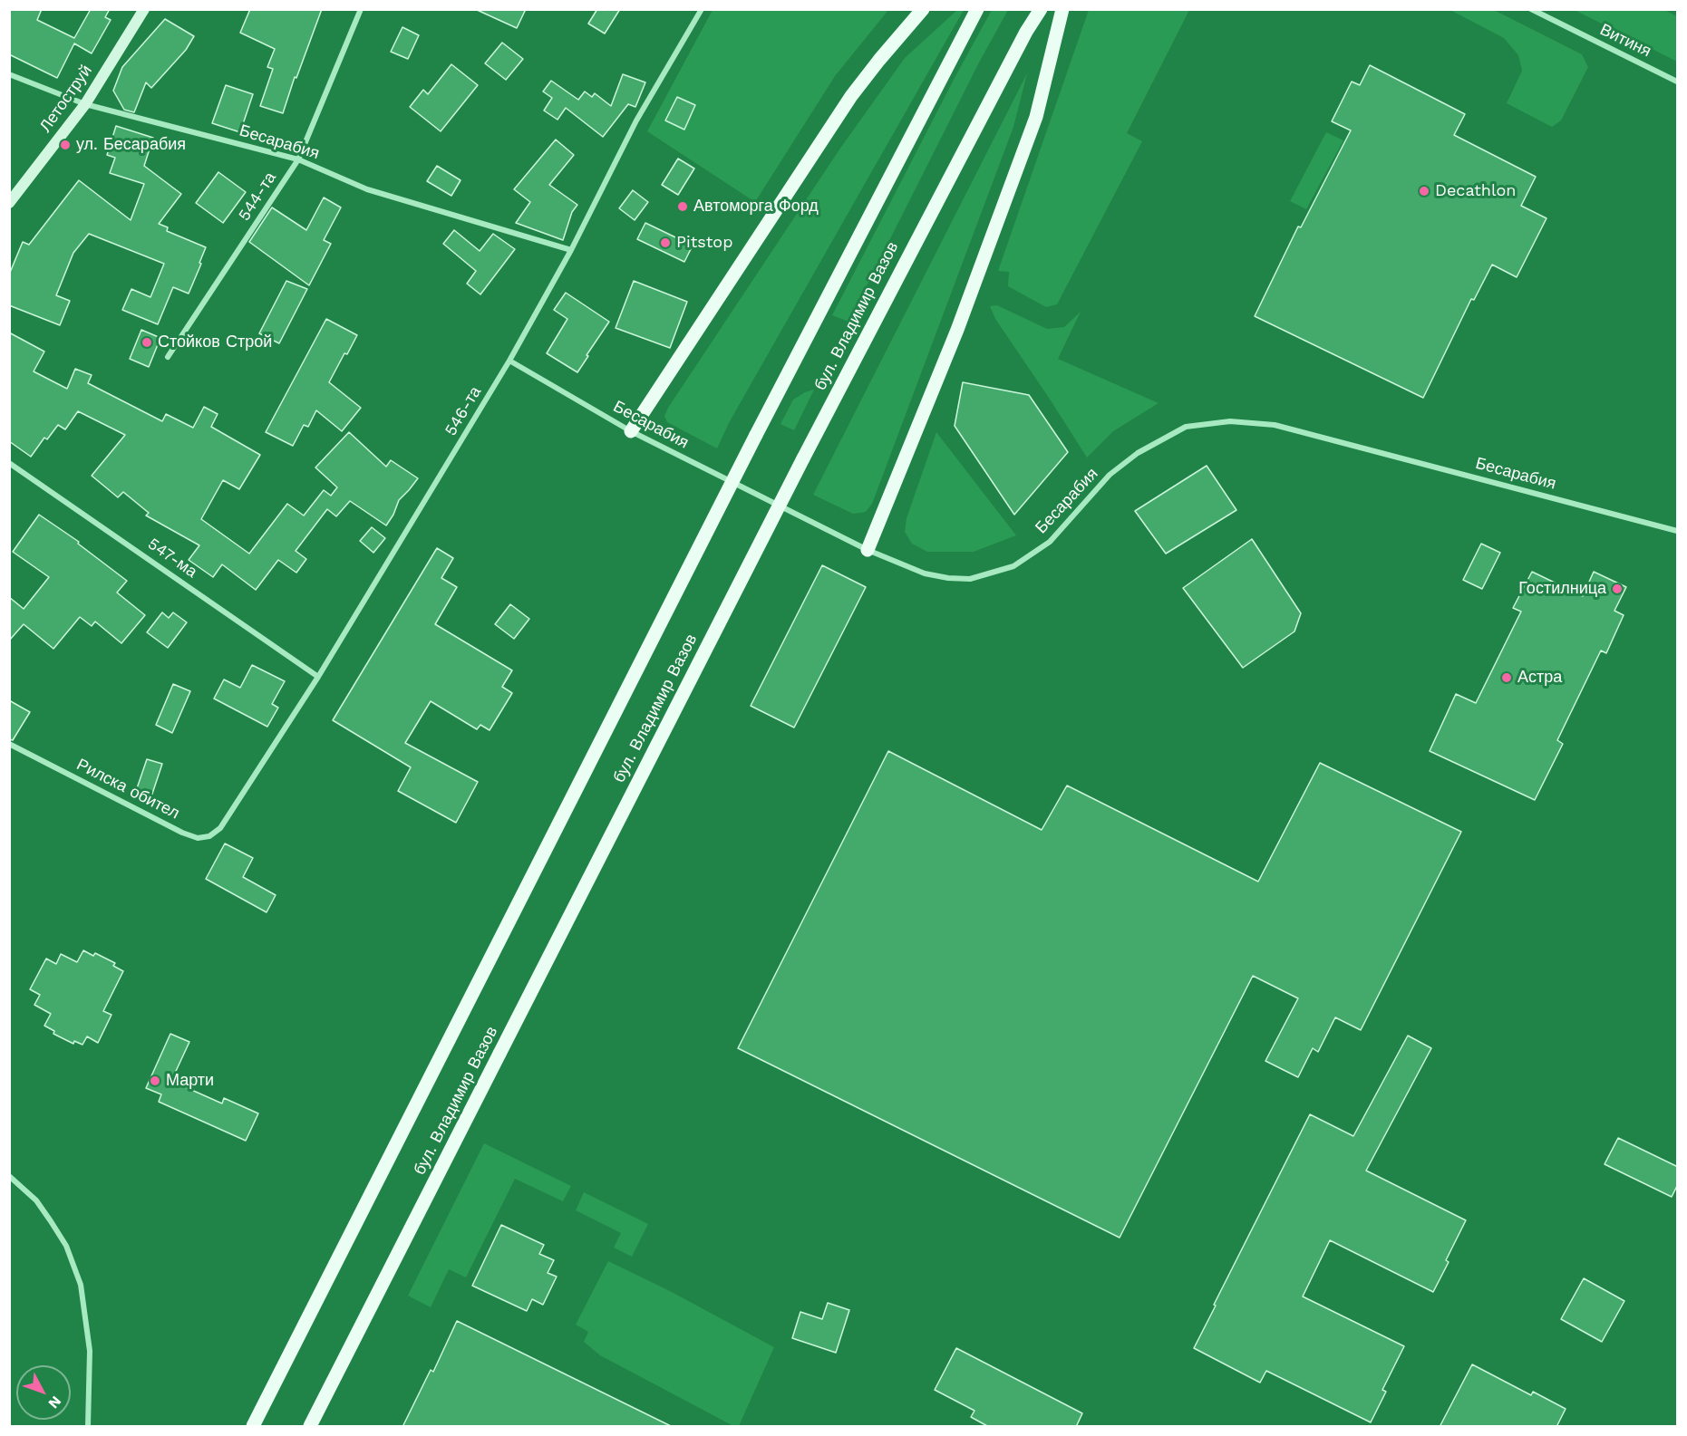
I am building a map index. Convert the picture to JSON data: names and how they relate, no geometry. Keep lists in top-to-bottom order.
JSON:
{
  "streets": {
    "main road": ["бул. Владимир Вазов"],
    "street": [
      "Витиня",
      "Летоструй",
      "Бесарабия",
      "544-та",
      "546-та",
      "547-ма",
      "Рилска обител"
    ]
  },
  "crossings": [
    ["Летоструй", "Бесарабия"],
    ["Бесарабия", "544-та"],
    ["Бесарабия", "546-та"],
    ["546-та", "547-ма"],
    ["546-та", "Рилска обител"]
  ],
  "places": [
    "ул. Бесарабия",
    "Decathlon",
    "Автоморга Форд",
    "Pitstop",
    "Стойков Строй",
    "Гостилница",
    "Астра",
    "Марти"
  ],
  "north": "bottom right"
}
